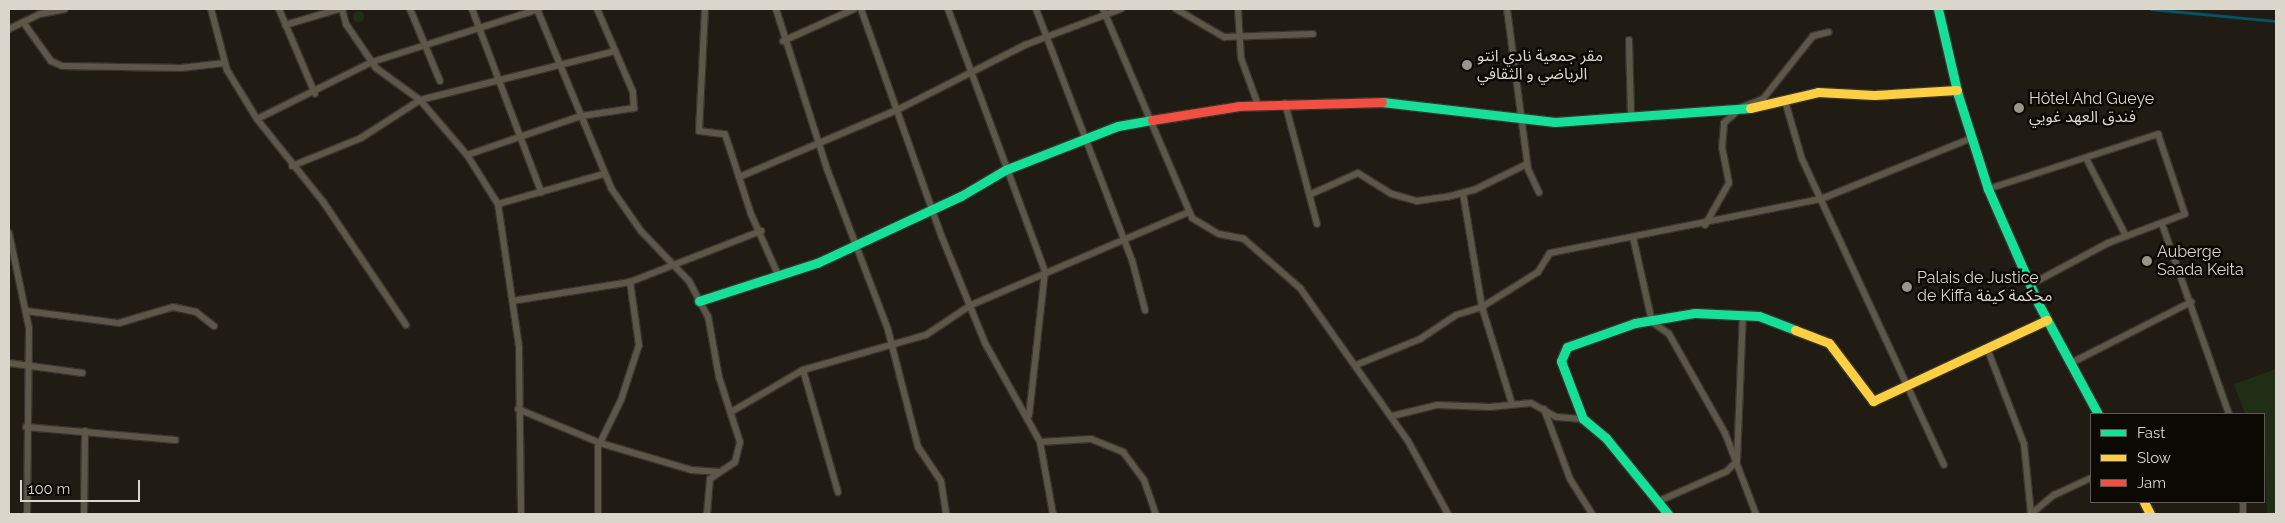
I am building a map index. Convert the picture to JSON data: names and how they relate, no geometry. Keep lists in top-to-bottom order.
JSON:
{
  "places": [
    "مقر جمعية نادي انتو الرياضي و الثقافي",
    "Hôtel Ahd Gueye فندق العهد غويي",
    "Auberge Saada Keita",
    "Palais de Justice de Kiffa محكمة كيفة"
  ],
  "legend": ["Fast", "Slow", "Jam"],
  "scale_bar": "100 m"
}
